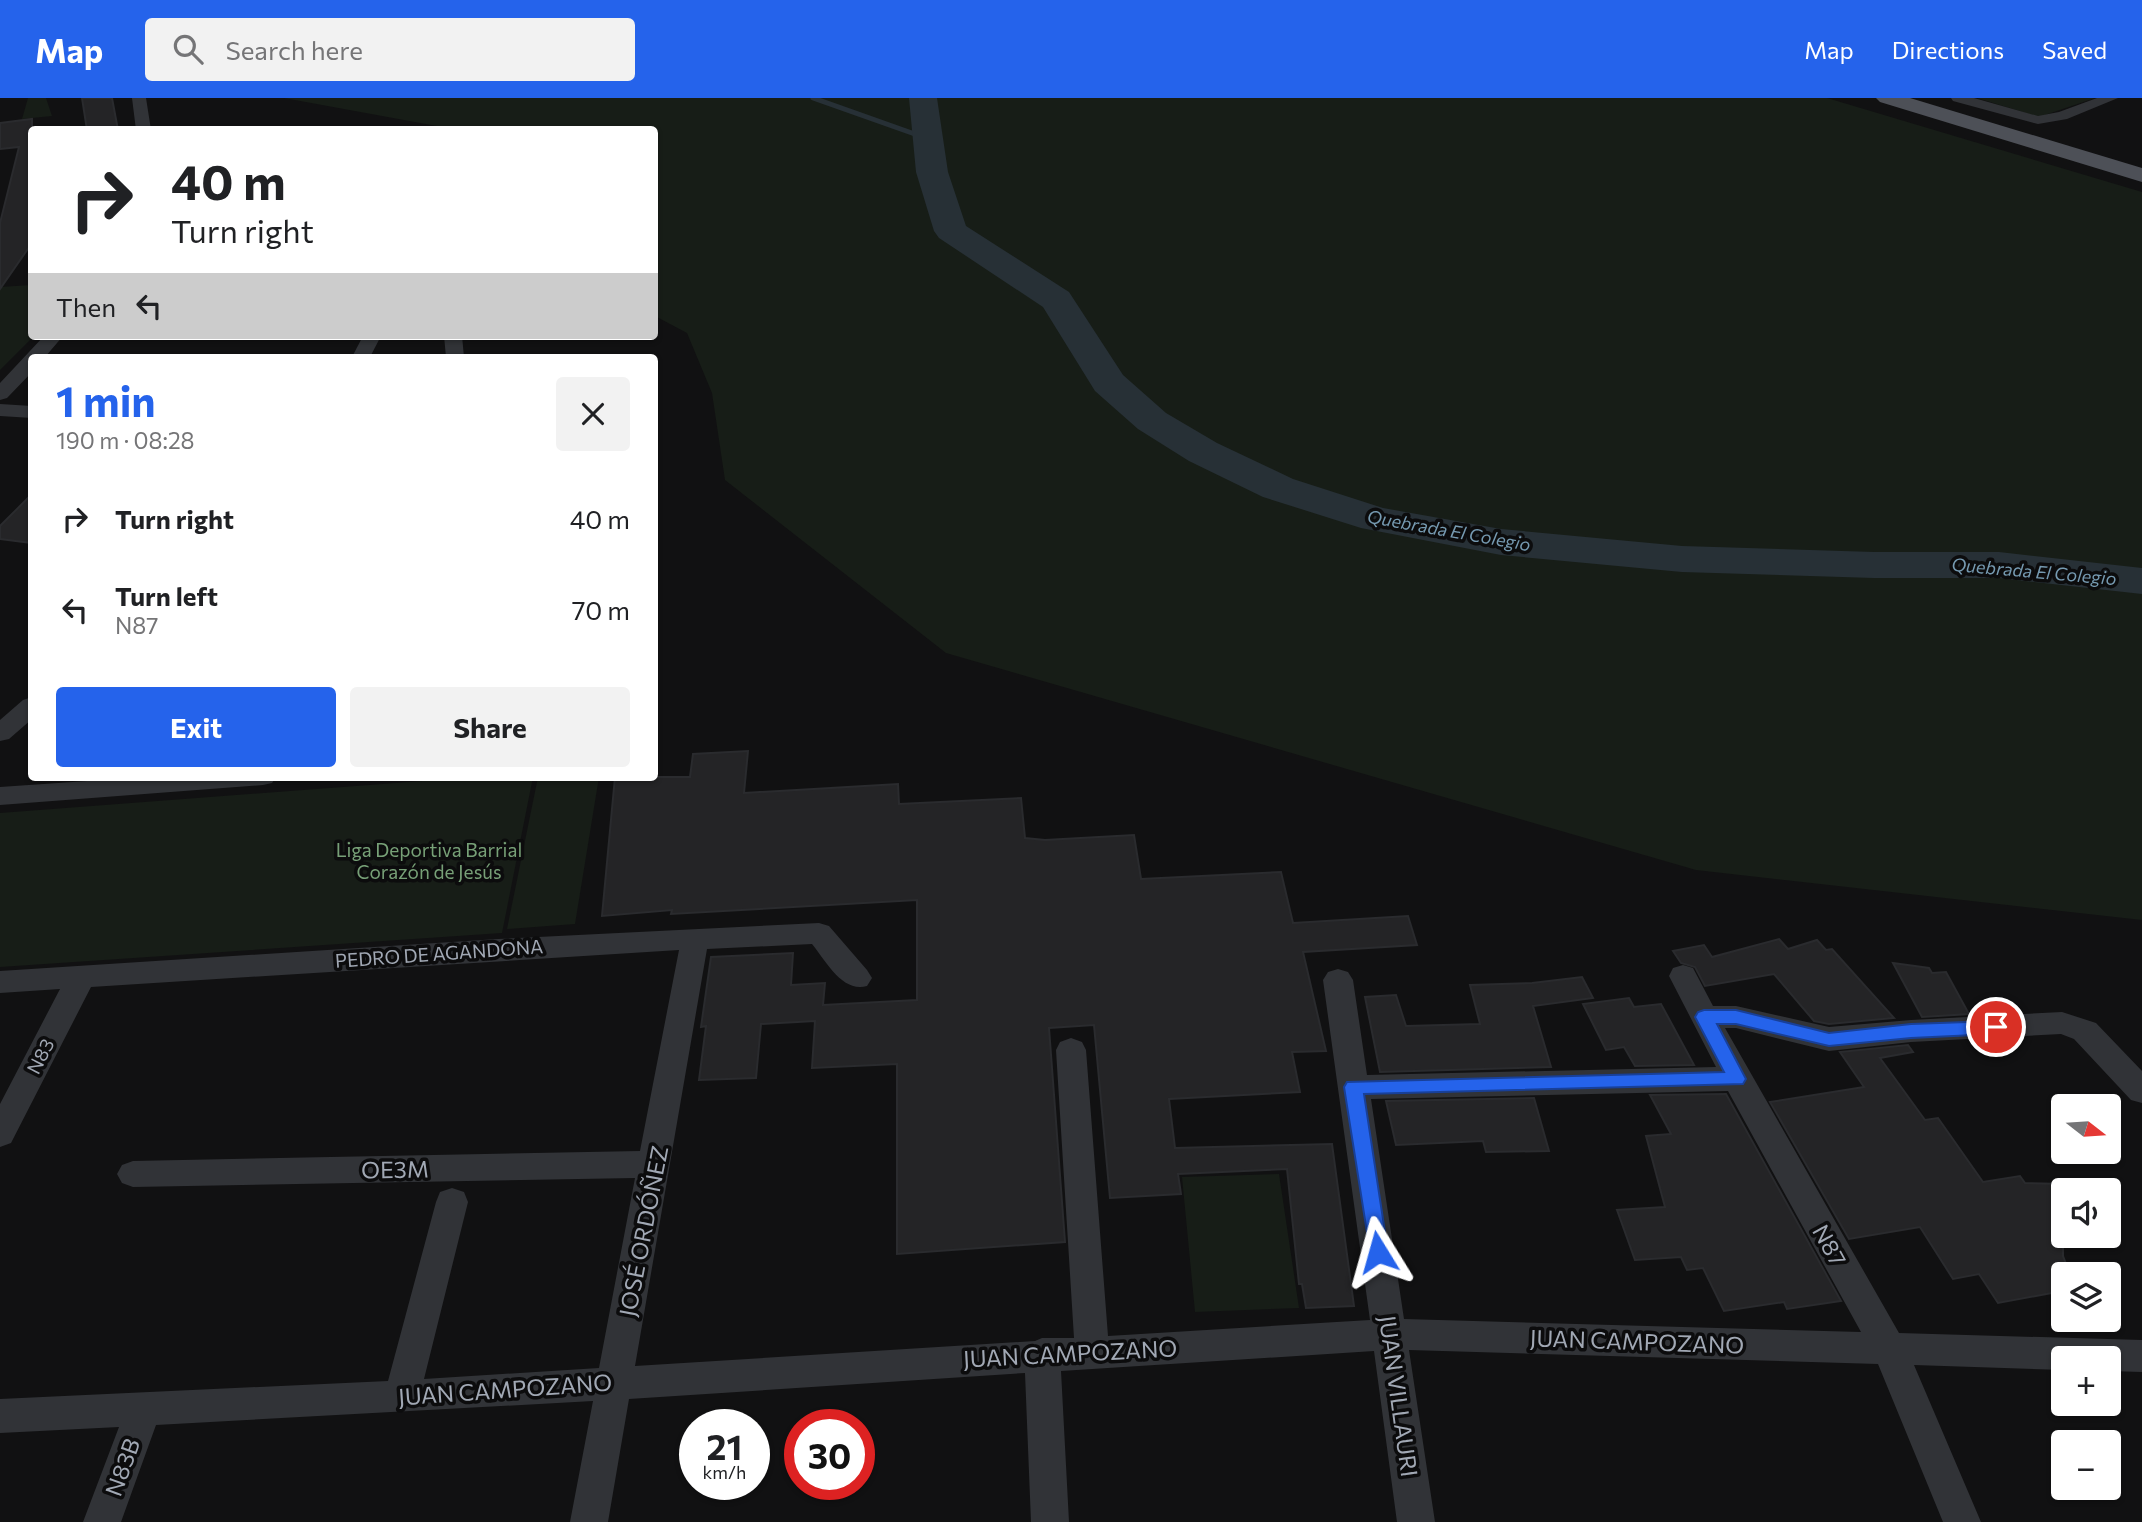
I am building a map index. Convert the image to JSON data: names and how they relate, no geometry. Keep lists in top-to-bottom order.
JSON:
{
  "streets": {
    "street": [
      "PEDRO DE AGANDONA",
      "N83",
      "OE3M",
      "JOSÉ ORDÓÑEZ",
      "N87",
      "JUAN CAMPOZANO",
      "JUAN VILLAURI",
      "N83B"
    ]
  },
  "crossings": [
    ["PEDRO DE AGANDONA", "N83"],
    ["PEDRO DE AGANDONA", "JOSÉ ORDÓÑEZ"],
    ["OE3M", "JOSÉ ORDÓÑEZ"],
    ["JOSÉ ORDÓÑEZ", "JUAN CAMPOZANO"],
    ["N87", "JUAN CAMPOZANO"],
    ["JUAN CAMPOZANO", "JUAN VILLAURI"],
    ["JUAN CAMPOZANO", "N83B"]
  ],
  "water": ["Quebrada El Colegio"],
  "parks": ["Liga Deportiva Barrial Corazón de Jesús"],
  "north": "right",
  "page": {
    "header": "Map",
    "search": "Search here",
    "nav": ["Map", "Directions", "Saved"],
    "turn": ["40 m", "Turn right"],
    "then": "Then",
    "heading": ["1 min", "190 m · 08:28"],
    "list": [
      {
        "name": "Turn right",
        "value": "40 m"
      },
      {
        "name": "Turn left",
        "note": "N87",
        "value": "70 m"
      }
    ],
    "buttons": ["Exit", "Share"],
    "map_buttons": ["+", "−"],
    "speed": "21 km/h",
    "limit": "30"
  }
}
